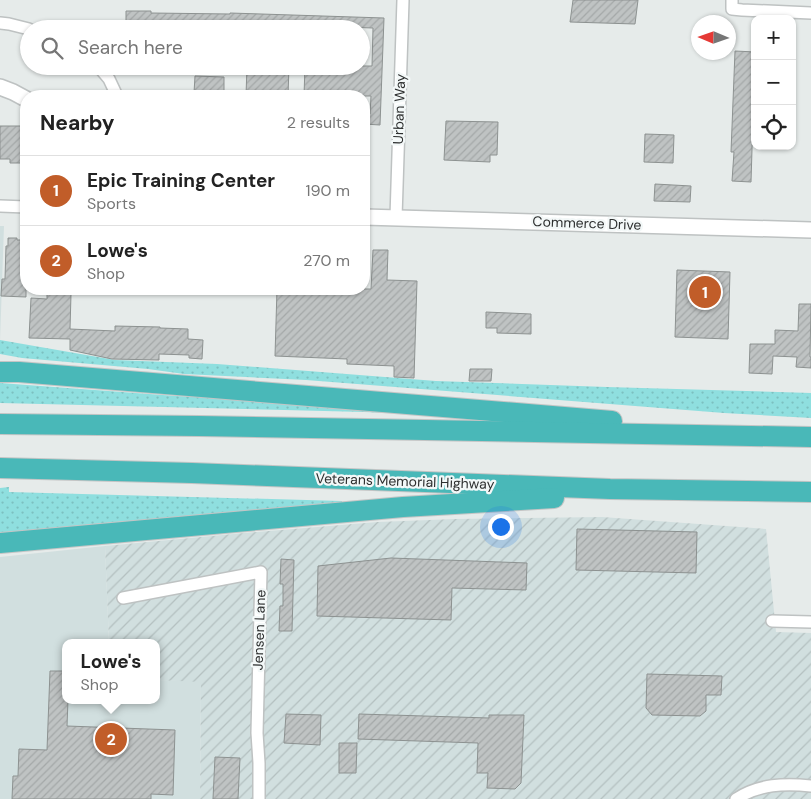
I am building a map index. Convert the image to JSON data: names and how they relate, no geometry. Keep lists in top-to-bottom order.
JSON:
{
  "streets": {
    "highway": ["Veterans Memorial Highway"],
    "street": ["Urban Way", "Commerce Drive", "Jensen Lane"]
  },
  "crossings": [
    ["Urban Way", "Commerce Drive"]
  ],
  "north": "left",
  "page": {
    "map_buttons": ["+", "−"],
    "search": "Search here",
    "heading": ["Nearby", "2 results"],
    "list": [
      {
        "mark": "1",
        "name": "Epic Training Center",
        "note": "Sports",
        "value": "190 m"
      },
      {
        "mark": "2",
        "name": "Lowe's",
        "note": "Shop",
        "value": "270 m"
      }
    ],
    "pins": ["1", "2"],
    "popup": ["Lowe's", "Shop"]
  }
}
